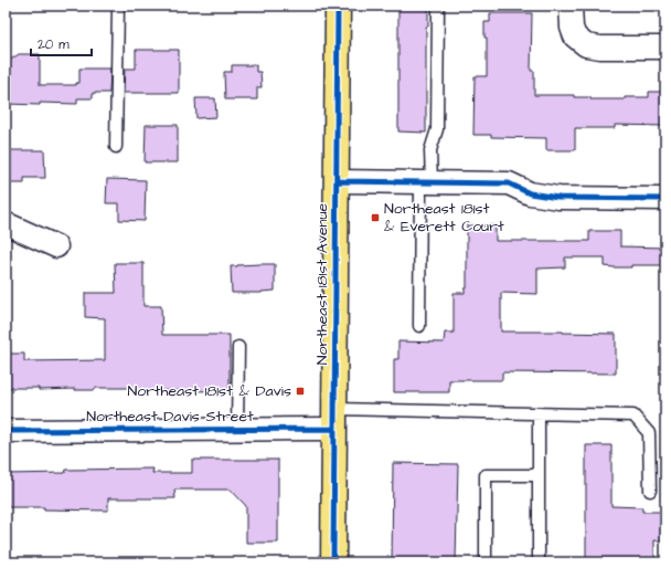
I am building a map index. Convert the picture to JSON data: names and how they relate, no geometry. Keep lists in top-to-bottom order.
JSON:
{
  "streets": {
    "main road": ["Northeast 181st Avenue"],
    "street": ["Northeast Davis Street"]
  },
  "crossings": [
    ["Northeast 181st Avenue", "Northeast Davis Street"]
  ],
  "places": {
    "transit": ["Northeast 181st & Everett Court", "Northeast 181st & Davis"]
  },
  "scale_bar": "20 m"
}
